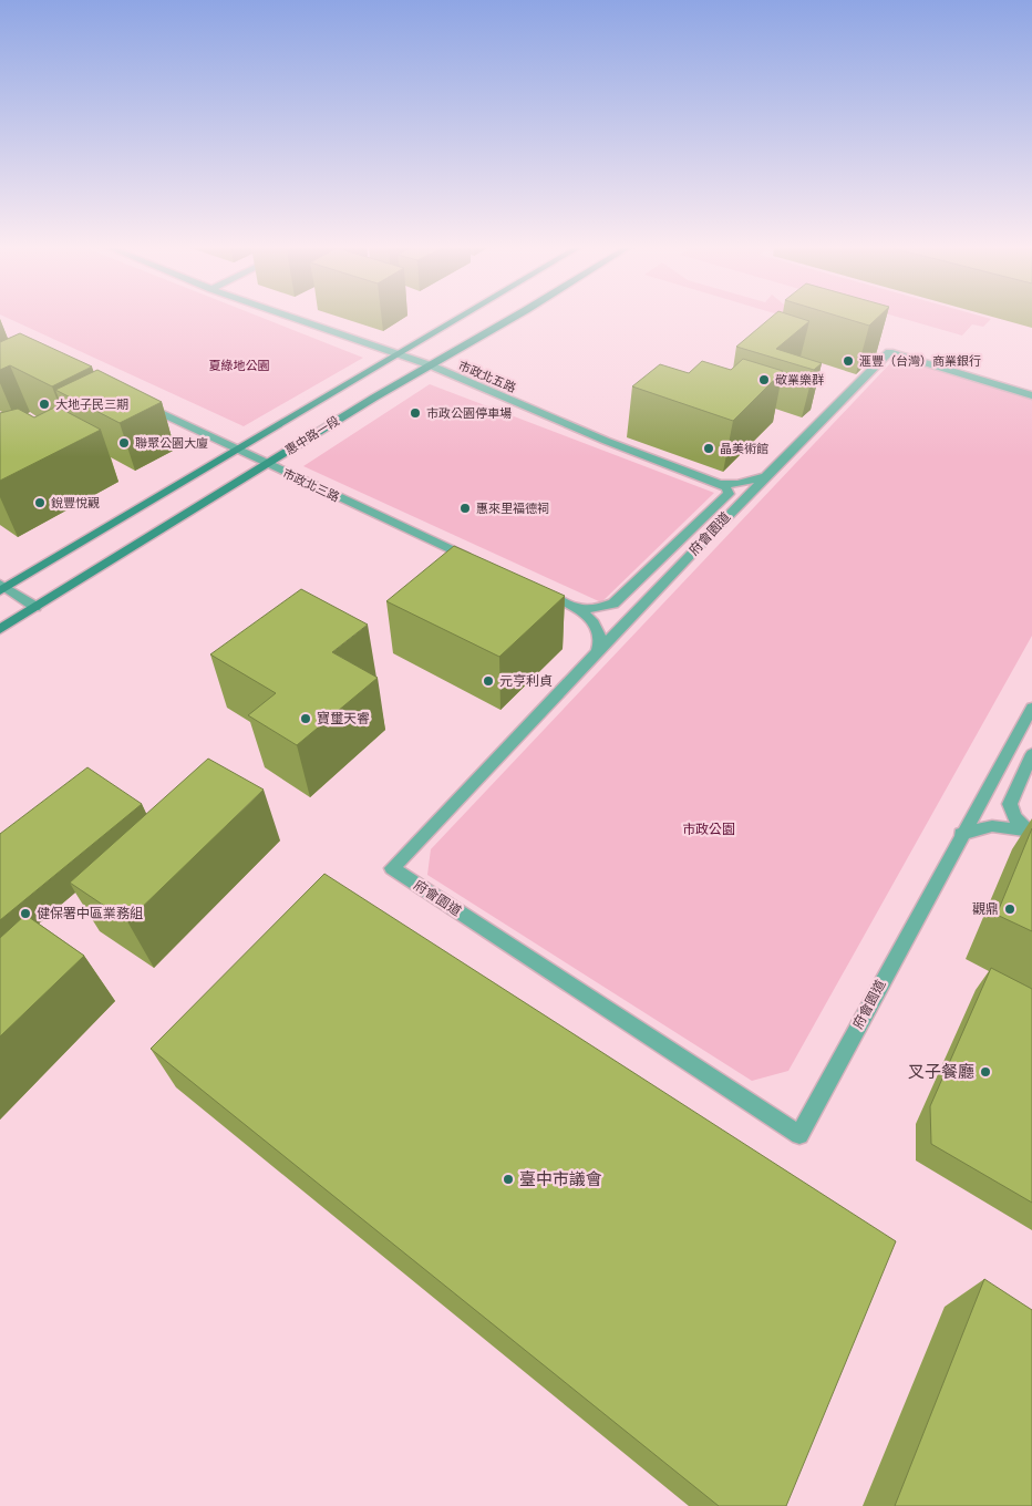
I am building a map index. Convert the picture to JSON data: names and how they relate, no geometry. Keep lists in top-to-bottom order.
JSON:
{
  "streets": {
    "street": [
      "市政北五路",
      "惠中路一段",
      "市政北三路",
      "府會園道"
    ]
  },
  "crossings": [
    ["市政北五路", "惠中路一段"],
    ["市政北五路", "府會園道"],
    ["惠中路一段", "市政北三路"]
  ],
  "parks": ["夏綠地公園", "市政公園"],
  "places": [
    "滙豐（台灣）商業銀行",
    "敬業樂群",
    "大地子民三期",
    "市政公園停車場",
    "聯聚公園大廈",
    "晶美術館",
    "銳豐悅觀",
    "惠來里福德祠",
    "元亨利貞",
    "寶璽天睿",
    "觀鼎",
    "健保署中區業務組",
    "叉子餐廳",
    "臺中市議會"
  ]
}
